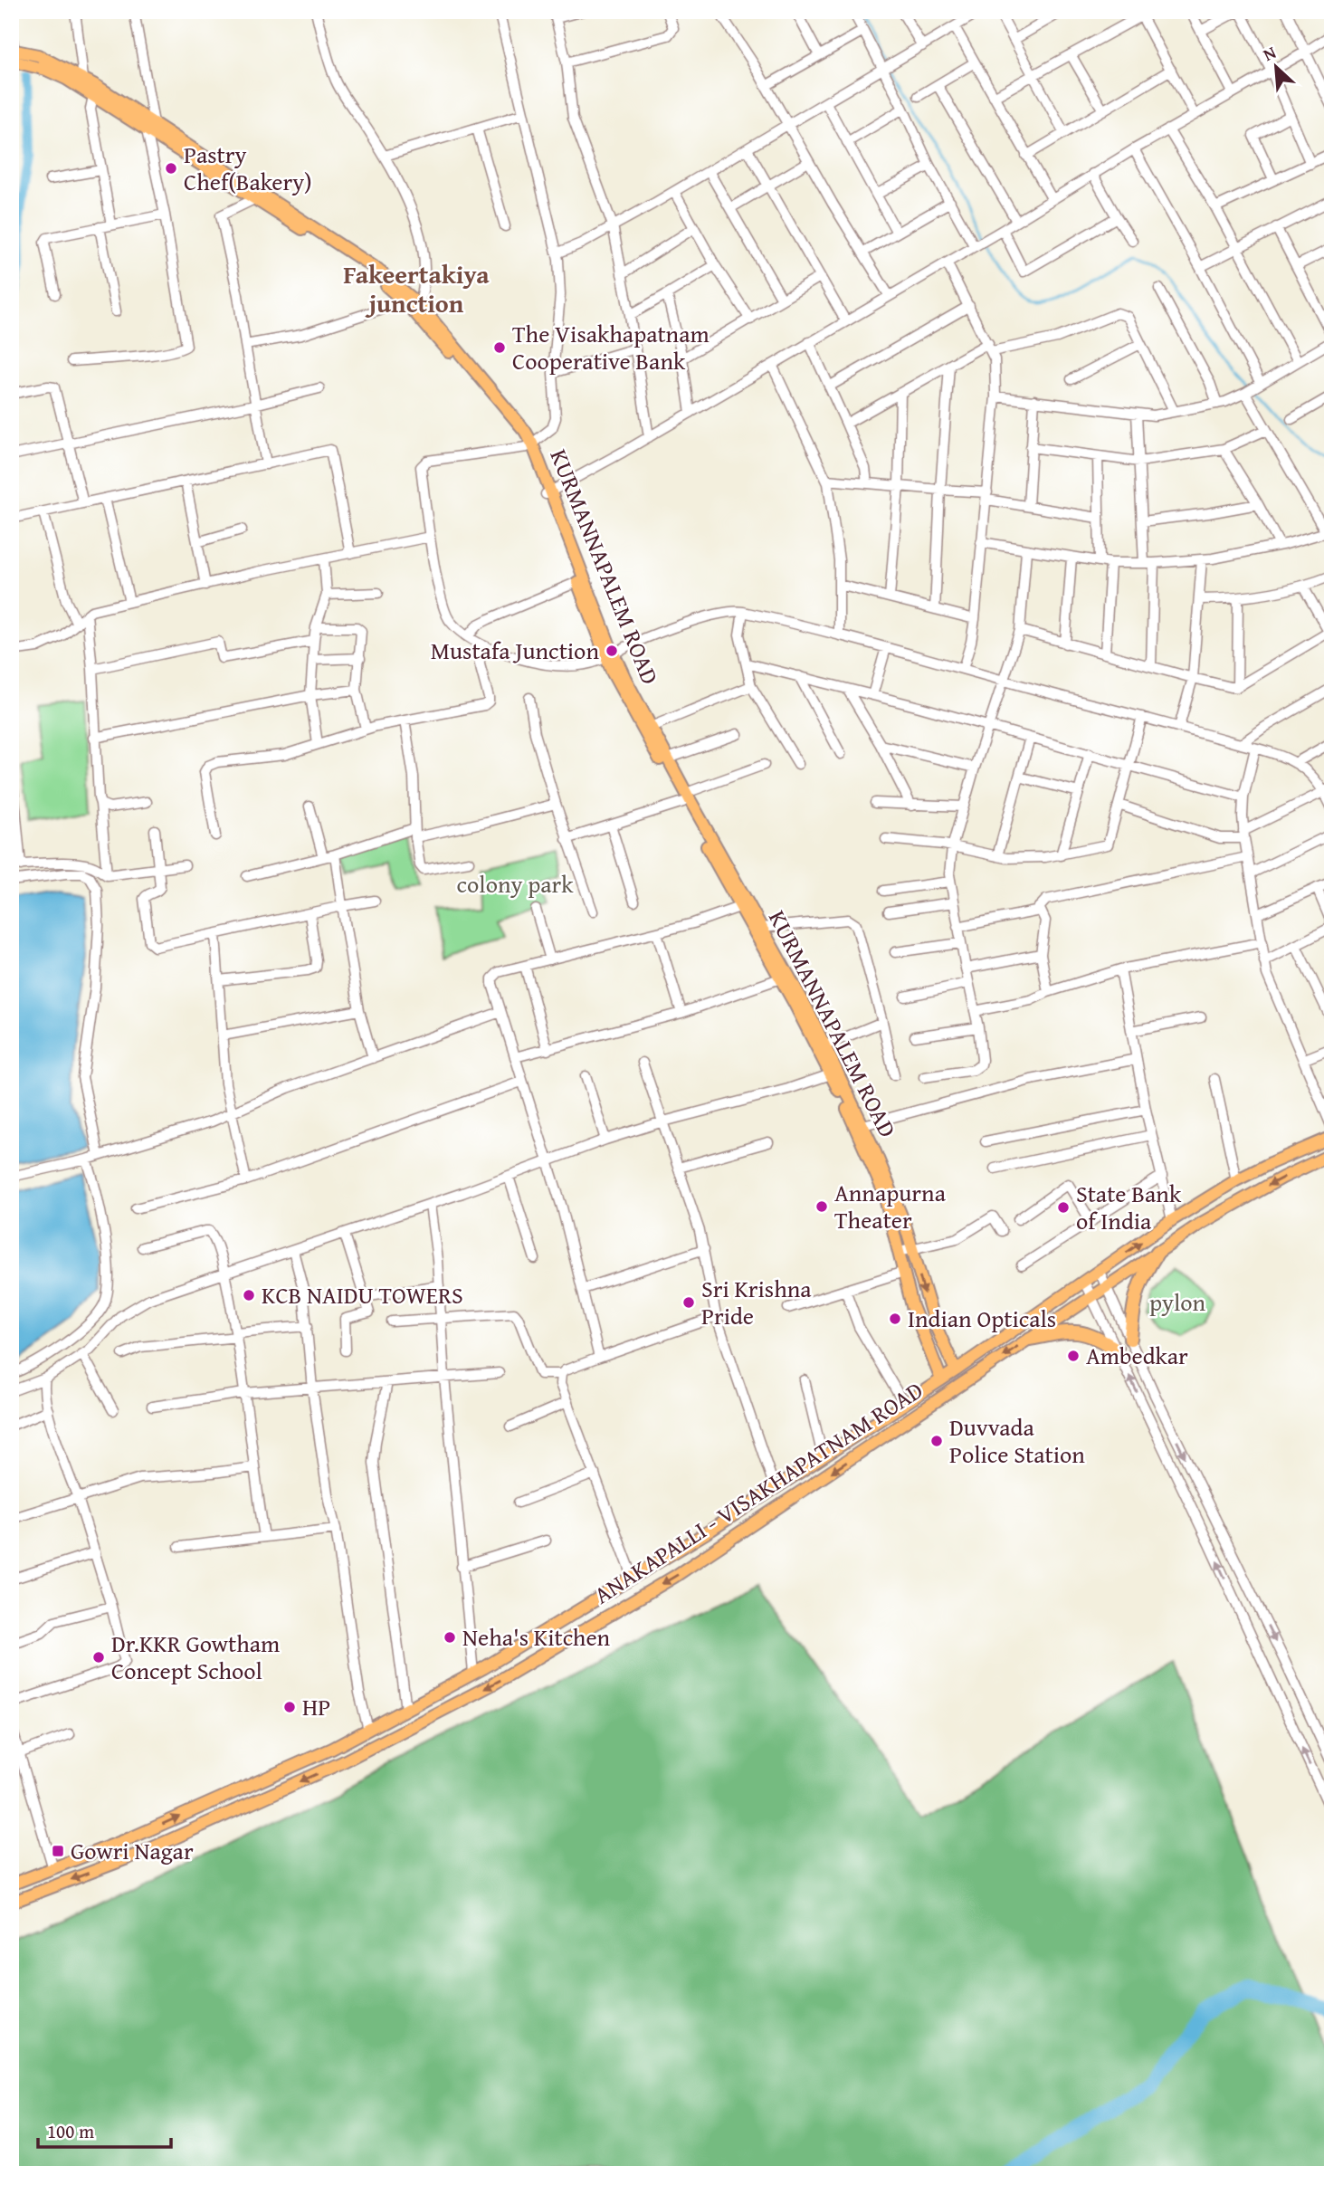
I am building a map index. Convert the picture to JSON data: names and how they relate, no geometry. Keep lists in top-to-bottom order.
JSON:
{
  "streets": {
    "main road": ["KURMANNAPALEM ROAD", "ANAKAPALLI - VISAKHAPATNAM ROAD"]
  },
  "crossings": [
    ["KURMANNAPALEM ROAD", "ANAKAPALLI - VISAKHAPATNAM ROAD"]
  ],
  "districts": ["Fakeertakiya junction"],
  "parks": ["colony park", "pylon"],
  "places": {
    "other": [
      "Pastry Chef(Bakery)",
      "The Visakhapatnam Cooperative Bank",
      "Mustafa Junction",
      "Annapurna Theater",
      "State Bank of India",
      "KCB NAIDU TOWERS",
      "Sri Krishna Pride",
      "Indian Opticals",
      "Ambedkar",
      "Duvvada Police Station",
      "Neha's Kitchen",
      "Dr.KKR Gowtham Concept School",
      "HP"
    ],
    "transit": ["Gowri Nagar"]
  },
  "scale_bar": "100 m",
  "north": "top left"
}
